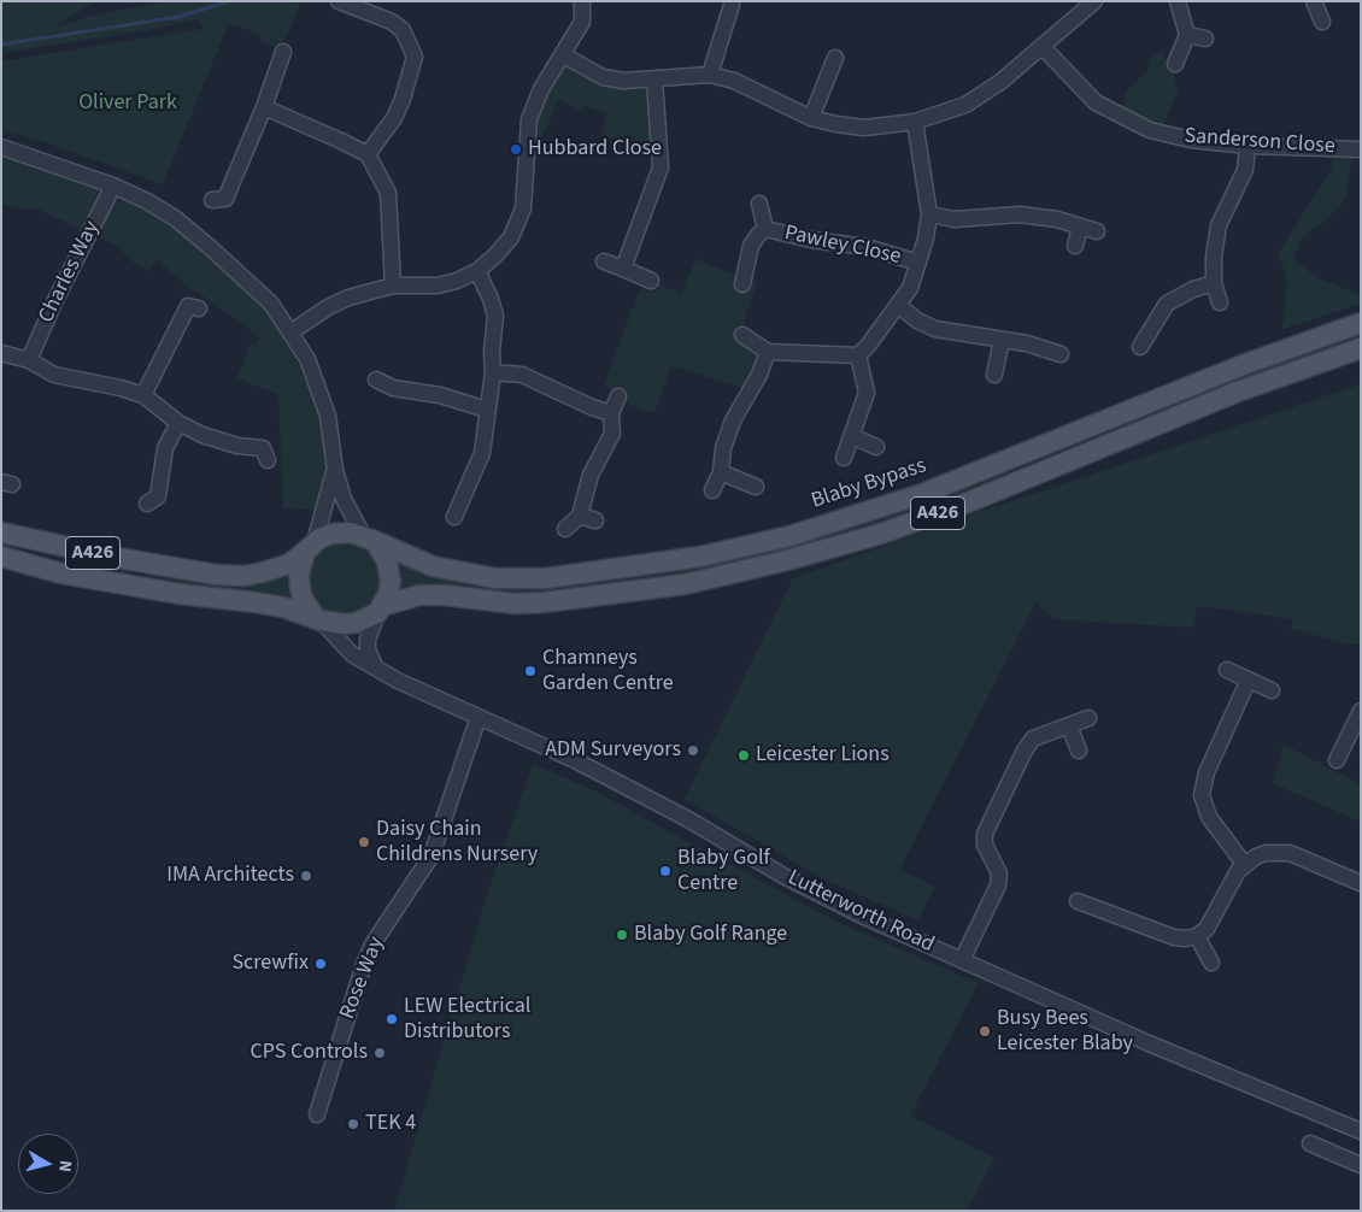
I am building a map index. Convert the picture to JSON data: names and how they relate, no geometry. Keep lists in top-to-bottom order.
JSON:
{
  "streets": {
    "main road": ["Blaby Bypass", "A426"],
    "street": [
      "Sanderson Close",
      "Pawley Close",
      "Charles Way",
      "Lutterworth Road",
      "Rose Way"
    ]
  },
  "crossings": [
    ["Blaby Bypass", "A426"],
    ["Blaby Bypass", "Lutterworth Road"],
    ["A426", "Lutterworth Road"],
    ["Lutterworth Road", "Rose Way"]
  ],
  "parks": ["Oliver Park"],
  "places": [
    "Hubbard Close",
    "Chamneys Garden Centre",
    "ADM Surveyors",
    "Leicester Lions",
    "Daisy Chain Childrens Nursery",
    "Blaby Golf Centre",
    "IMA Architects",
    "Blaby Golf Range",
    "Screwfix",
    "LEW Electrical Distributors",
    "Busy Bees Leicester Blaby",
    "CPS Controls",
    "TEK 4"
  ],
  "north": "right"
}
